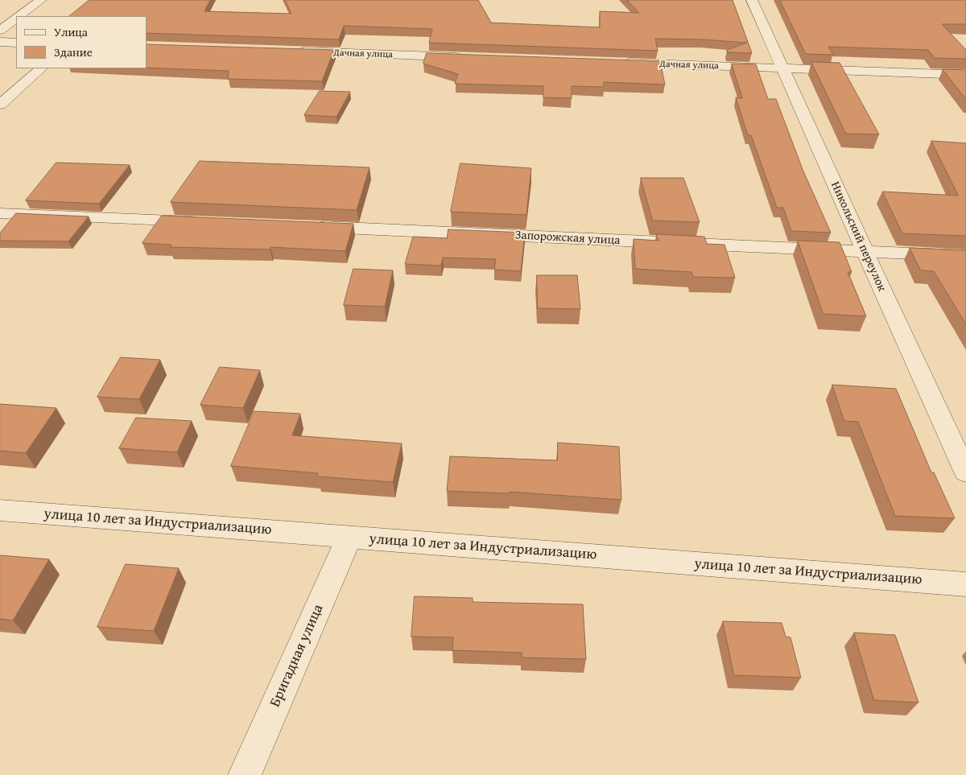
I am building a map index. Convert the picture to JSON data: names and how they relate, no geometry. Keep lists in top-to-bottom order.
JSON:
{
  "streets": {
    "street": [
      "Дачная улица",
      "Никольский переулок",
      "Запорожская улица",
      "улица 10 лет за Индустриализацию",
      "Бригадная улица"
    ]
  },
  "crossings": [
    ["Дачная улица", "Никольский переулок"],
    ["Никольский переулок", "Запорожская улица"],
    ["улица 10 лет за Индустриализацию", "Бригадная улица"]
  ],
  "legend": ["Улица", "Здание"]
}
